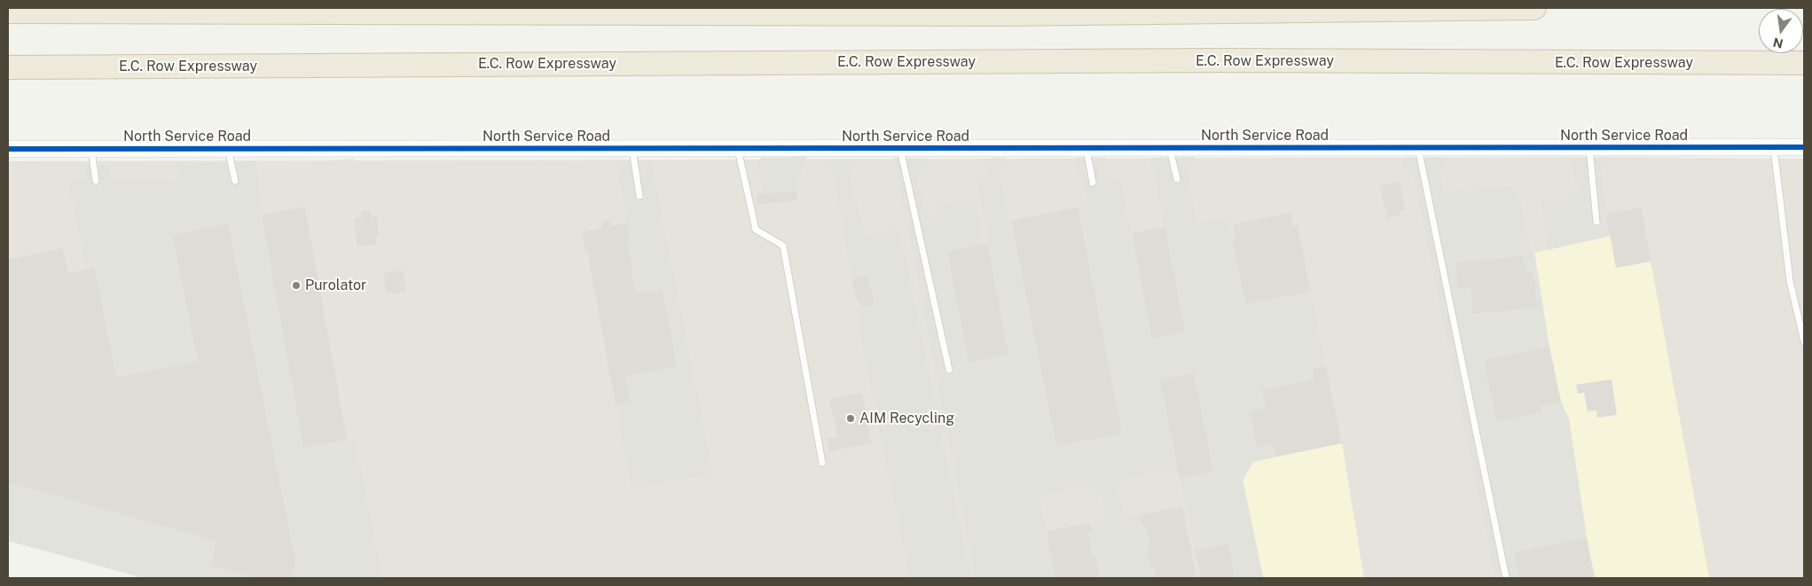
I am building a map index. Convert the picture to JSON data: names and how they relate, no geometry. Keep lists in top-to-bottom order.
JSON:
{
  "streets": {
    "highway": ["E.C. Row Expressway"],
    "street": ["North Service Road"]
  },
  "places": ["Purolator", "AIM Recycling"],
  "north": "bottom"
}
